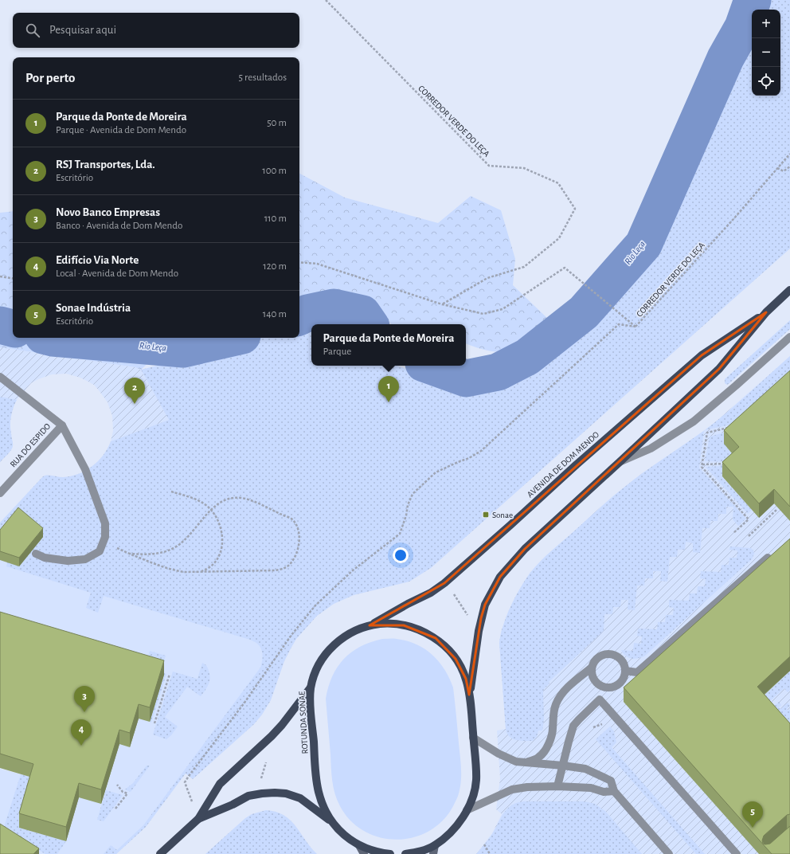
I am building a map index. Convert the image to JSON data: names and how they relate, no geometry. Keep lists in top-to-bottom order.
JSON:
{
  "streets": {
    "main road": ["AVENIDA DE DOM MENDO", "ROTUNDA SONAE"],
    "lane": ["RUA DO ESPIDO"],
    "path": ["CORREDOR VERDE DO LEÇA"]
  },
  "crossings": [
    ["AVENIDA DE DOM MENDO", "ROTUNDA SONAE"]
  ],
  "water": ["Rio Leça"],
  "places": {
    "transit": ["Sonae"]
  },
  "page": {
    "map_buttons": ["+", "−"],
    "search": "Pesquisar aqui",
    "heading": ["Por perto", "5 resultados"],
    "list": [
      {
        "mark": "1",
        "name": "Parque da Ponte de Moreira",
        "note": "Parque · Avenida de Dom Mendo",
        "value": "50 m"
      },
      {
        "mark": "2",
        "name": "RSJ Transportes, Lda.",
        "note": "Escritório",
        "value": "100 m"
      },
      {
        "mark": "3",
        "name": "Novo Banco Empresas",
        "note": "Banco · Avenida de Dom Mendo",
        "value": "110 m"
      },
      {
        "mark": "4",
        "name": "Edifício Via Norte",
        "note": "Local · Avenida de Dom Mendo",
        "value": "120 m"
      },
      {
        "mark": "5",
        "name": "Sonae Indústria",
        "note": "Escritório",
        "value": "140 m"
      }
    ],
    "popup": ["Parque da Ponte de Moreira", "Parque"],
    "pins": [
      "1",
      "2",
      "3",
      "4",
      "5"
    ]
  }
}
